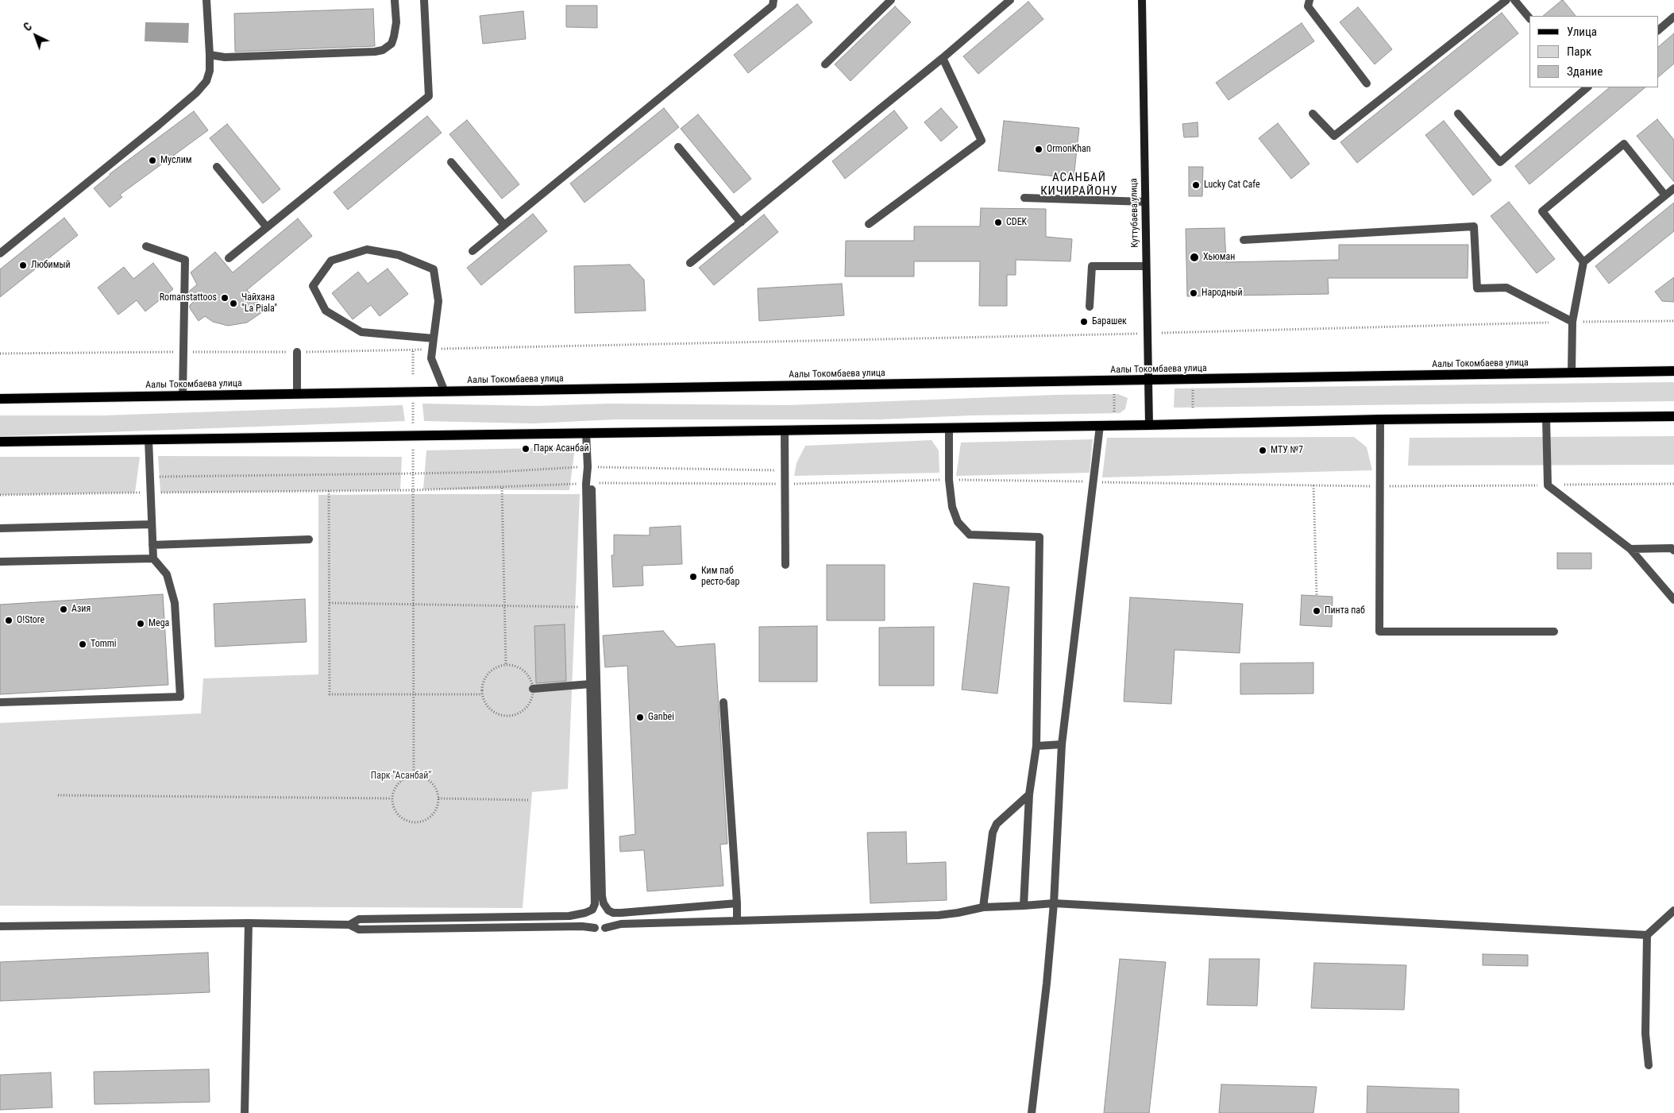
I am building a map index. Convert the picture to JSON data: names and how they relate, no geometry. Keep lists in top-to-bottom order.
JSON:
{
  "streets": {
    "main road": ["Куттубаева улица", "Аалы Токомбаева улица"]
  },
  "crossings": [
    ["Куттубаева улица", "Аалы Токомбаева улица"]
  ],
  "districts": ["АСАНБАЙ КИЧИРАЙОНУ"],
  "parks": ["Парк \"Асанбай\""],
  "places": [
    "OrmonKhan",
    "Муслим",
    "Lucky Cat Cafe",
    "CDEK",
    "Хьюман",
    "Любимый",
    "Народный",
    "Romanstattoos",
    "Чайхана \"La Piala\"",
    "Барашек",
    "Парк Асанбай",
    "МТУ №7",
    "Ким паб ресто-бар",
    "Азия",
    "Пинта паб",
    "O!Store",
    "Mega",
    "Tommi",
    "Ganbei"
  ],
  "legend": ["Улица", "Парк", "Здание"],
  "north": "top left"
}
